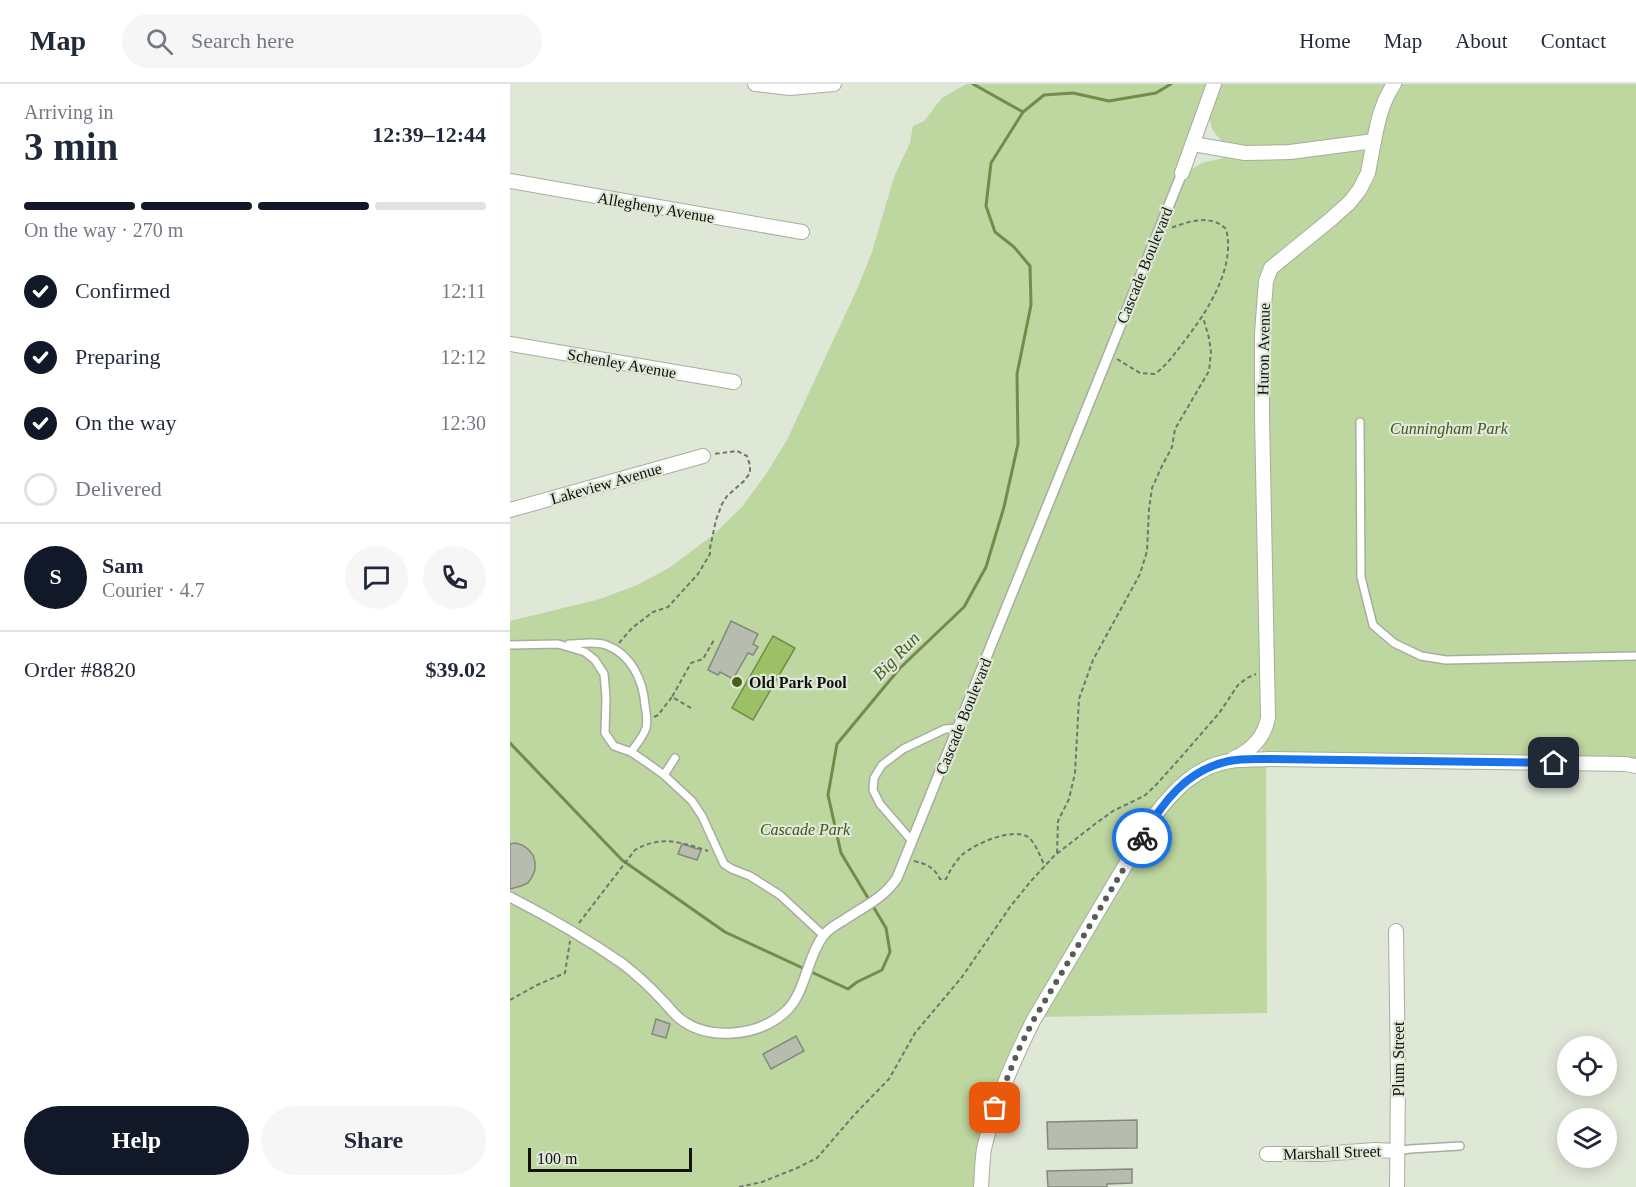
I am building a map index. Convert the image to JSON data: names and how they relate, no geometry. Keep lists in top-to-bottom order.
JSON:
{
  "streets": {
    "street": [
      "Allegheny Avenue",
      "Cascade Boulevard",
      "Huron Avenue",
      "Schenley Avenue",
      "Lakeview Avenue",
      "Plum Street",
      "Marshall Street"
    ]
  },
  "crossings": [
    ["Plum Street", "Marshall Street"]
  ],
  "water": ["Big Run"],
  "parks": ["Cunningham Park", "Cascade Park"],
  "places": ["Old Park Pool"],
  "scale_bar": "100 m",
  "page": {
    "header": "Map",
    "search": "Search here",
    "nav": [
      "Home",
      "Map",
      "About",
      "Contact"
    ],
    "heading": ["3 min", "Arriving in", "12:39–12:44"],
    "panel": [
      "Sam",
      "Courier · 4.7",
      "Order #8820",
      "$39.02"
    ],
    "bar": "On the way · 270 m",
    "list": [
      ["Confirmed", "12:11"],
      ["Preparing", "12:12"],
      ["On the way", "12:30"],
      "Delivered"
    ],
    "round": "S",
    "buttons": ["Help", "Share"],
    "scale": "100 m"
  }
}
